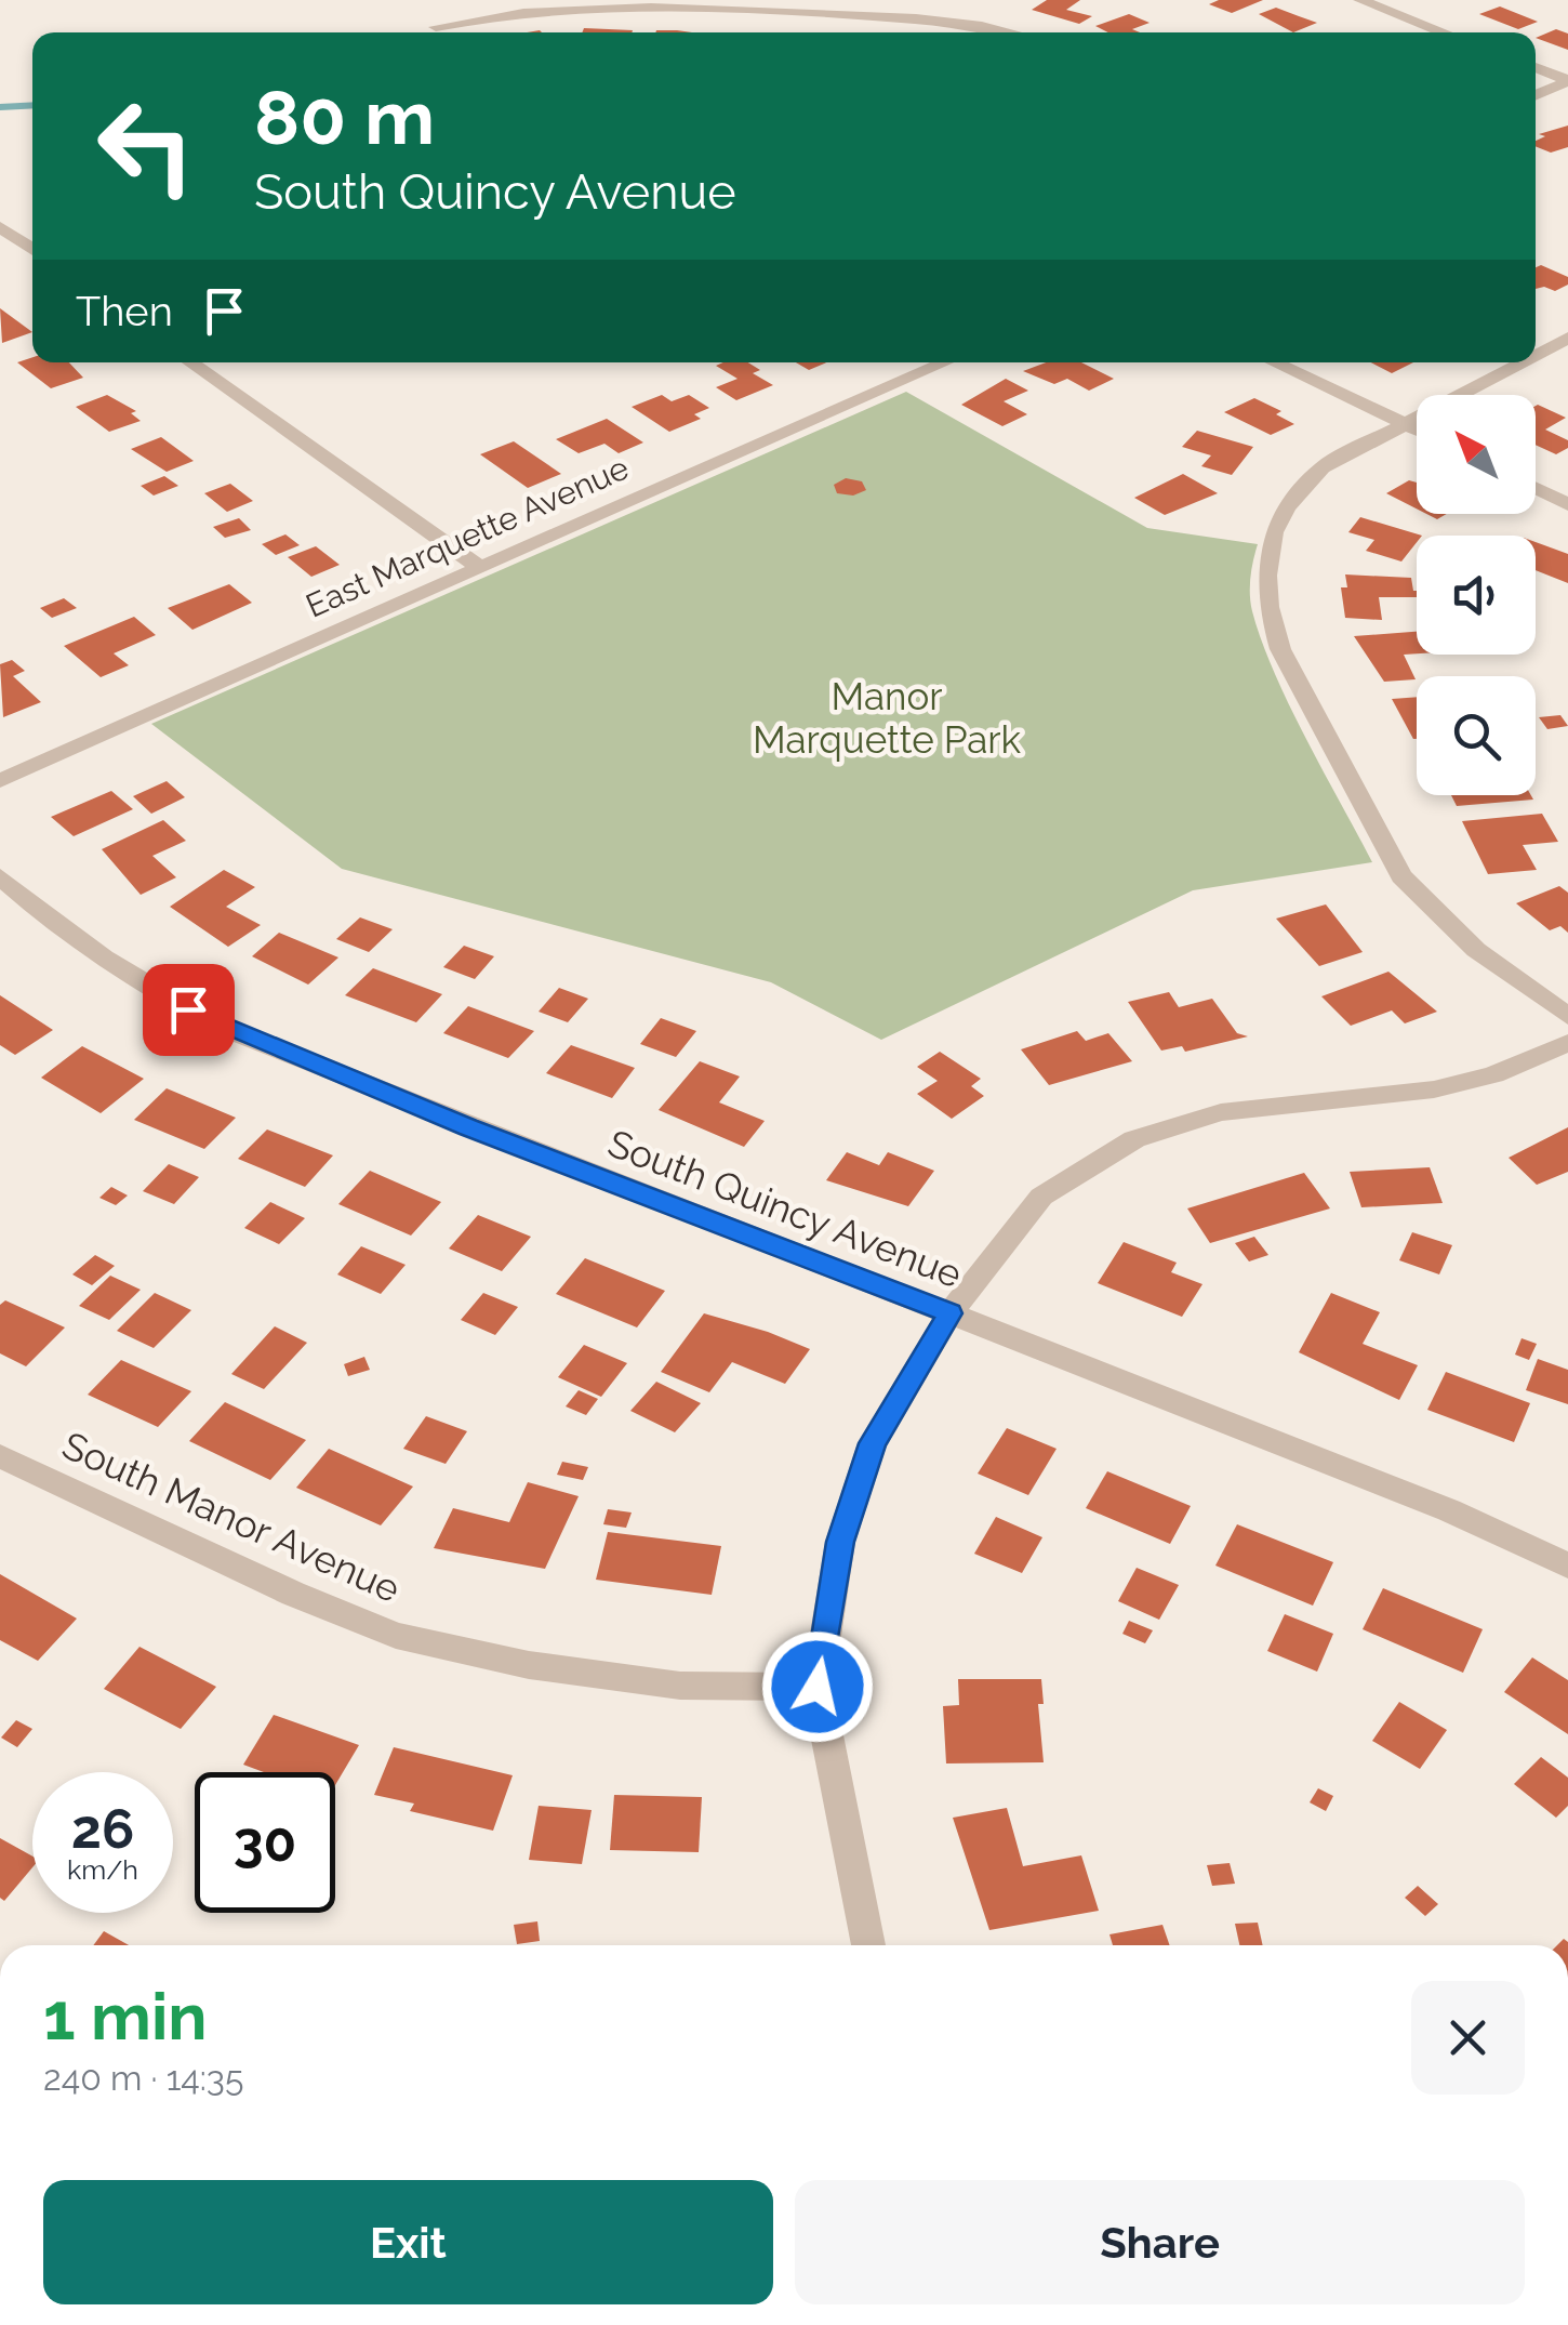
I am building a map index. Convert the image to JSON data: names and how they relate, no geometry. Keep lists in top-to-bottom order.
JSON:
{
  "streets": {
    "street": ["East Marquette Avenue", "South Quincy Avenue", "South Manor Avenue"]
  },
  "parks": ["Manor Marquette Park"],
  "north": "top left",
  "page": {
    "turn": ["80 m", "South Quincy Avenue"],
    "then": "Then",
    "speed": "26 km/h",
    "limit": "30",
    "heading": ["1 min", "240 m · 14:35"],
    "buttons": ["Exit", "Share"]
  }
}
